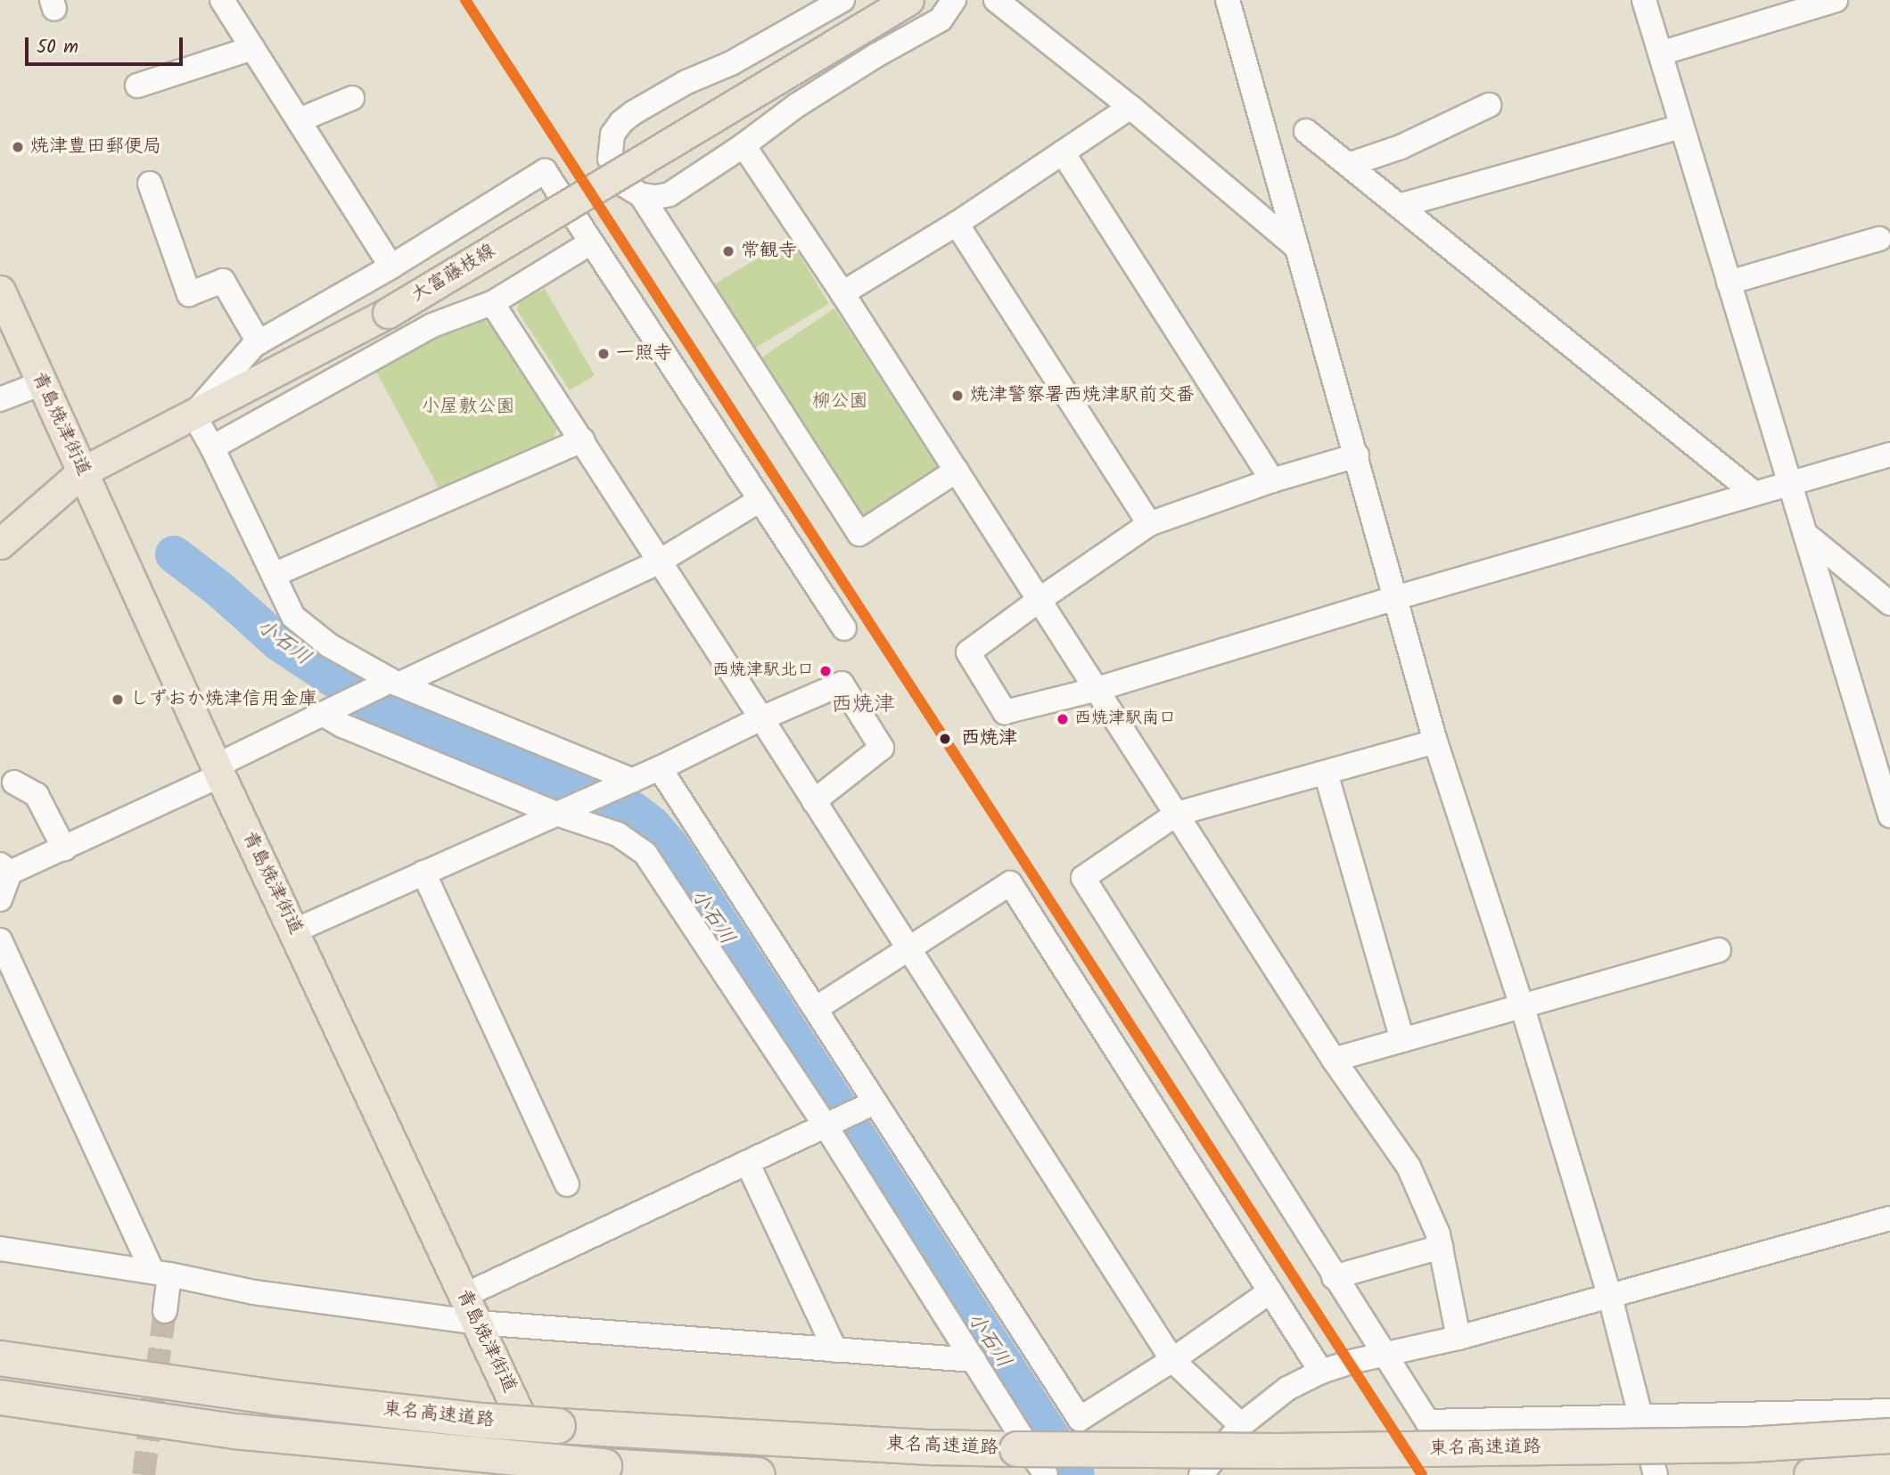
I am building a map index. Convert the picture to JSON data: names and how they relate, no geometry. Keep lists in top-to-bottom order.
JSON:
{
  "streets": {
    "highway": ["東名高速道路"],
    "main road": ["大富藤枝線", "青島焼津街道"]
  },
  "crossings": [
    ["大富藤枝線", "青島焼津街道"]
  ],
  "districts": ["西焼津"],
  "water": ["小石川"],
  "parks": ["柳公園", "小屋敷公園"],
  "places": [
    "焼津豊田郵便局",
    "常観寺",
    "一照寺",
    "焼津警察署西焼津駅前交番",
    "西焼津駅北口",
    "しずおか焼津信用金庫",
    "西焼津駅南口",
    "西焼津"
  ],
  "scale_bar": "50 m"
}
